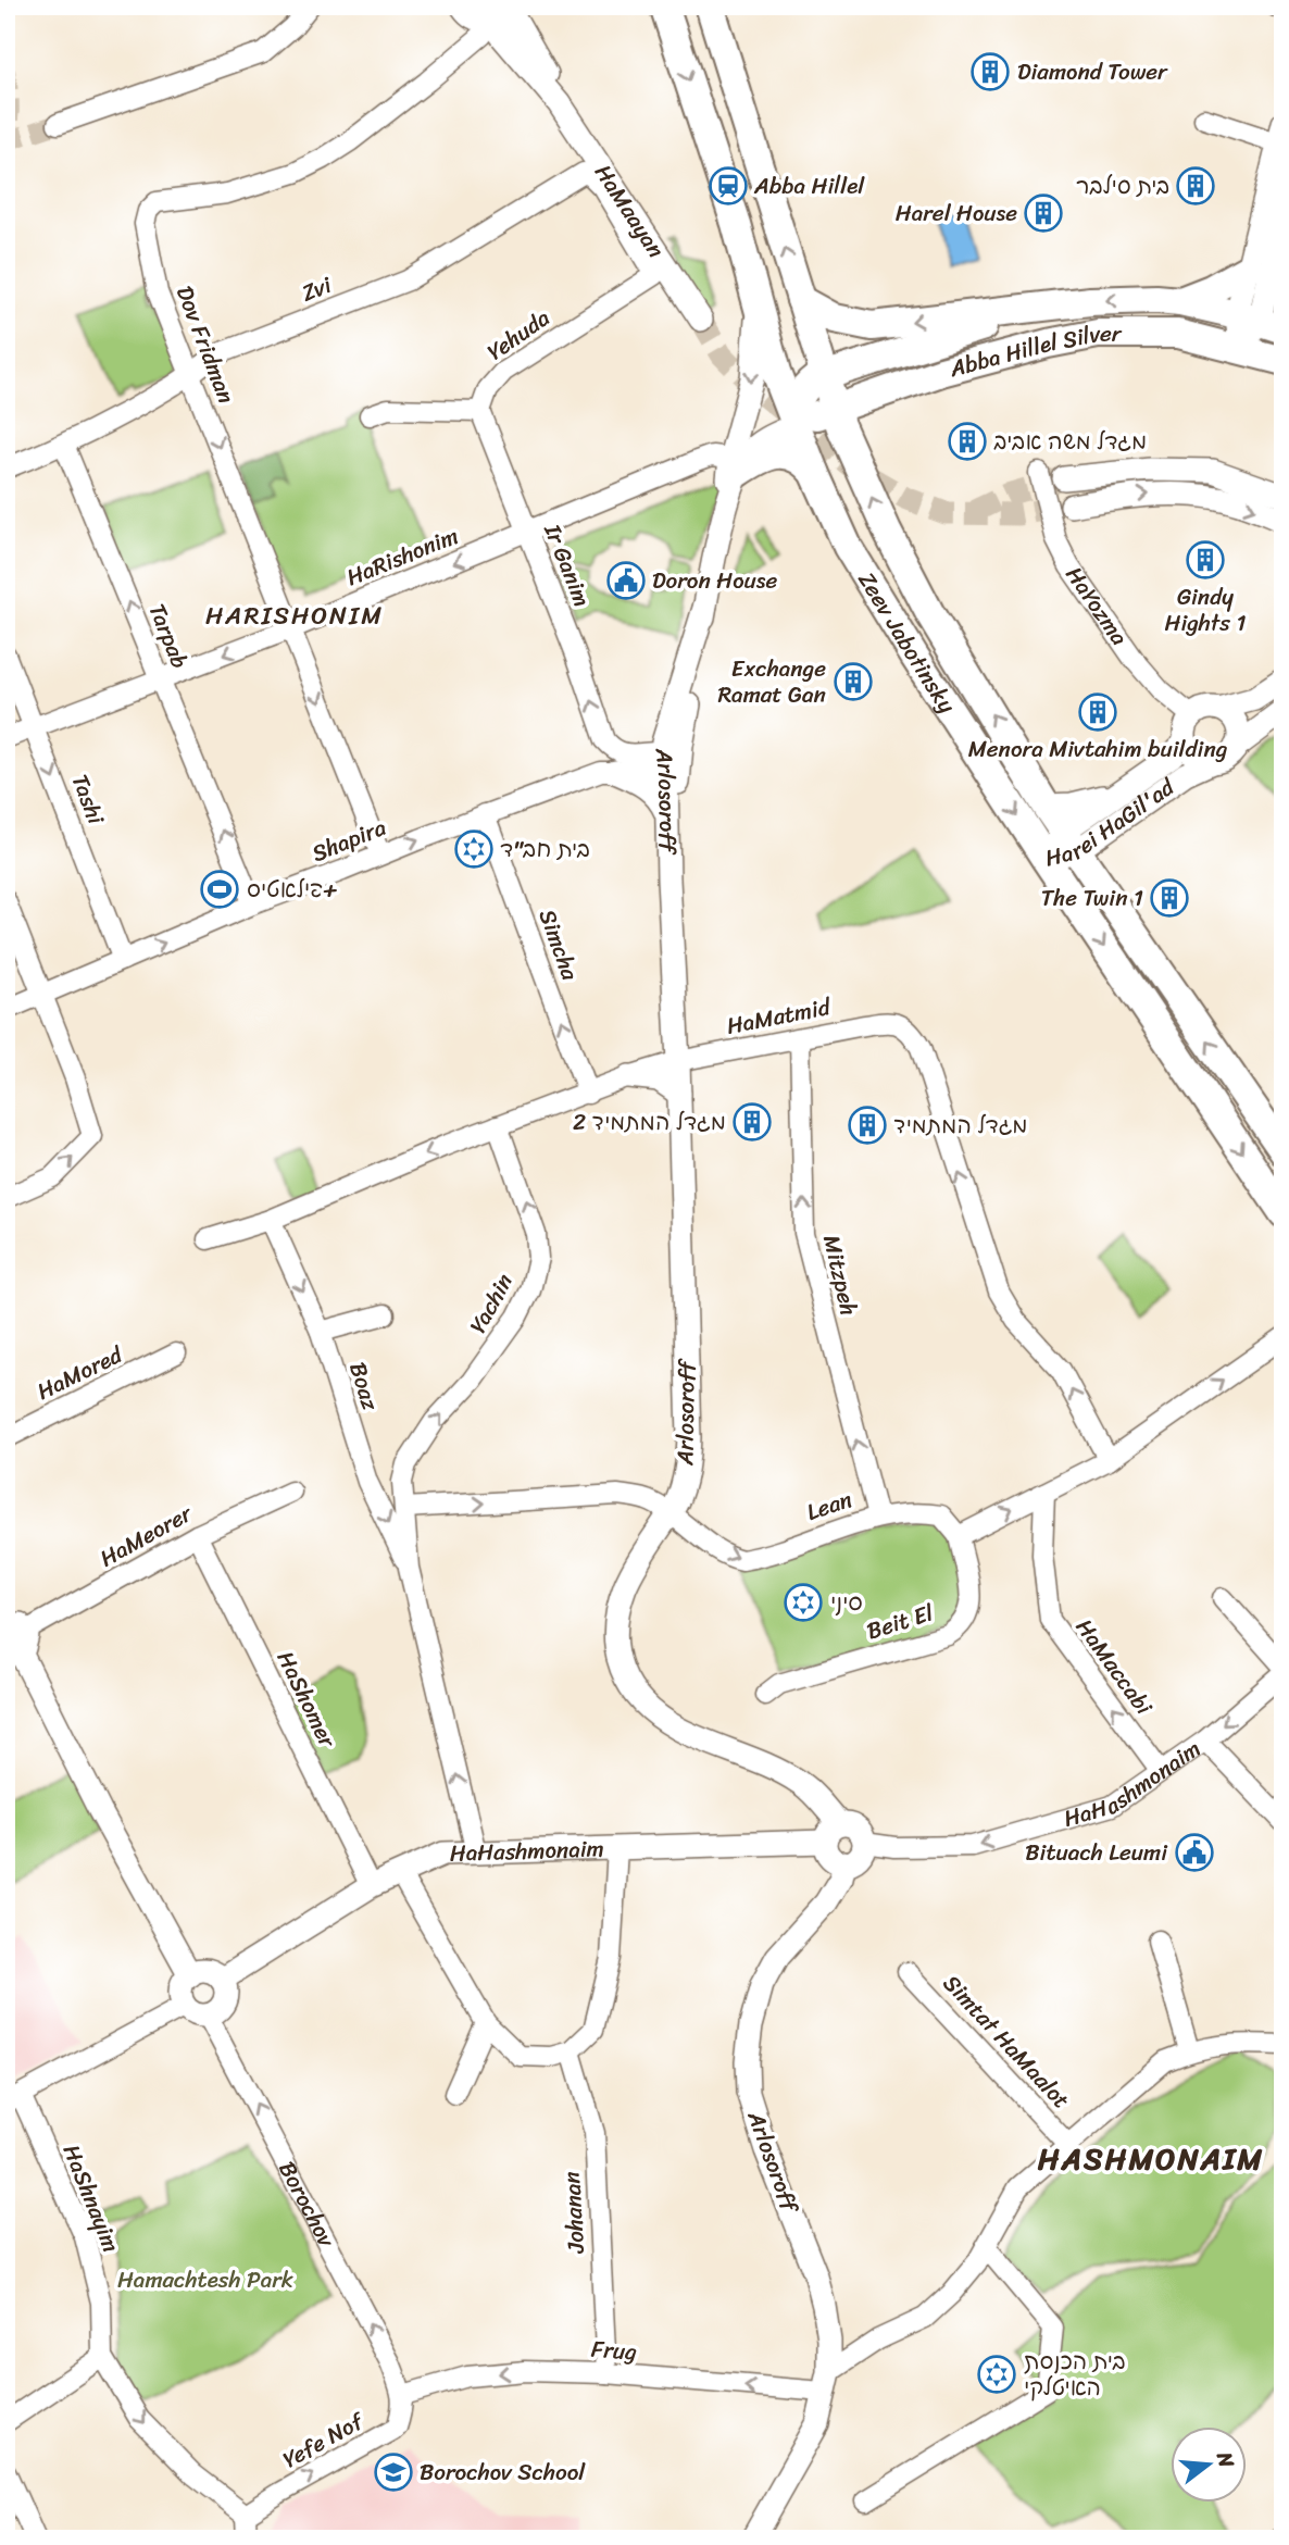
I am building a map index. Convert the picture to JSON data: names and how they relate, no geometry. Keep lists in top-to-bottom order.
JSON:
{
  "streets": {
    "main road": ["Abba Hillel Silver", "Zeev Jabotinsky"],
    "street": [
      "HaMaayan",
      "Zvi",
      "Yehuda",
      "Dov Fridman",
      "HaRishonim",
      "Ir Ganim",
      "HaYozma",
      "Tarpab",
      "Tashi",
      "Arlosoroff",
      "Harei HaGil'ad",
      "Shapira",
      "Simcha",
      "HaMatmid",
      "Mitzpeh",
      "Yachin",
      "HaMored",
      "Boaz",
      "Lean",
      "HaMeorer",
      "Beit El",
      "HaMaccabi",
      "HaShomer",
      "HaHashmonaim",
      "Simtat HaMaalot",
      "HaShnayim",
      "Borochov",
      "Johanan",
      "Frug",
      "Yefe Nof"
    ]
  },
  "crossings": [
    ["HaMaayan", "Zvi"],
    ["HaMaayan", "Yehuda"],
    ["HaMaayan", "Dov Fridman"],
    ["Zvi", "Dov Fridman"],
    ["Zvi", "Tarpab"],
    ["Yehuda", "Ir Ganim"],
    ["Dov Fridman", "HaRishonim"],
    ["Dov Fridman", "Shapira"],
    ["Abba Hillel Silver", "Zeev Jabotinsky"],
    ["Abba Hillel Silver", "Arlosoroff"],
    ["HaRishonim", "Ir Ganim"],
    ["HaRishonim", "Tarpab"],
    ["HaRishonim", "Tashi"],
    ["HaRishonim", "Arlosoroff"],
    ["Ir Ganim", "Shapira"],
    ["HaYozma", "Harei HaGil'ad"],
    ["Tarpab", "Shapira"],
    ["Zeev Jabotinsky", "Arlosoroff"],
    ["Zeev Jabotinsky", "Harei HaGil'ad"],
    ["Tashi", "Shapira"],
    ["Arlosoroff", "Shapira"],
    ["Arlosoroff", "HaMatmid"],
    ["Arlosoroff", "Lean"],
    ["Arlosoroff", "HaHashmonaim"],
    ["Arlosoroff", "Frug"],
    ["Shapira", "Simcha"],
    ["Simcha", "HaMatmid"],
    ["HaMatmid", "Mitzpeh"],
    ["HaMatmid", "Yachin"],
    ["HaMatmid", "Boaz"],
    ["Mitzpeh", "Lean"],
    ["Boaz", "Lean"],
    ["Boaz", "HaHashmonaim"],
    ["Lean", "Beit El"],
    ["HaMeorer", "HaShomer"],
    ["HaMaccabi", "HaHashmonaim"],
    ["HaShomer", "HaHashmonaim"],
    ["HaHashmonaim", "Borochov"],
    ["HaShnayim", "Yefe Nof"],
    ["Borochov", "Frug"],
    ["Borochov", "Yefe Nof"],
    ["Johanan", "Frug"],
    ["Frug", "Yefe Nof"]
  ],
  "one_way": [
    "Dov Fridman",
    "HaRishonim",
    "Ir Ganim",
    "Tarpab",
    "Shapira",
    "Simcha",
    "Mitzpeh",
    "Yachin",
    "Lean",
    "HaMaccabi",
    "HaHashmonaim",
    "Borochov",
    "Frug",
    "Yefe Nof"
  ],
  "districts": ["HARISHONIM", "HASHMONAIM"],
  "parks": ["Hamachtesh Park"],
  "places": {
    "building": [
      "Diamond Tower",
      "בית סילבר",
      "Harel House",
      "מגדל משה אביב",
      "Gindy Hights 1",
      "Exchange Ramat Gan",
      "Menora Mivtahim building",
      "The Twin 1",
      "מגדל המתמיד 2",
      "מגדל המתמיד"
    ],
    "station": ["Abba Hillel"],
    "public building": ["Doron House", "Bituach Leumi"],
    "synagogue": ["בית חב\"ד", "סיני", "בית הכנסת האיטלקי"],
    "sports": ["פילאטיס+"],
    "school or university": ["Borochov School"]
  },
  "north": "right"
}
